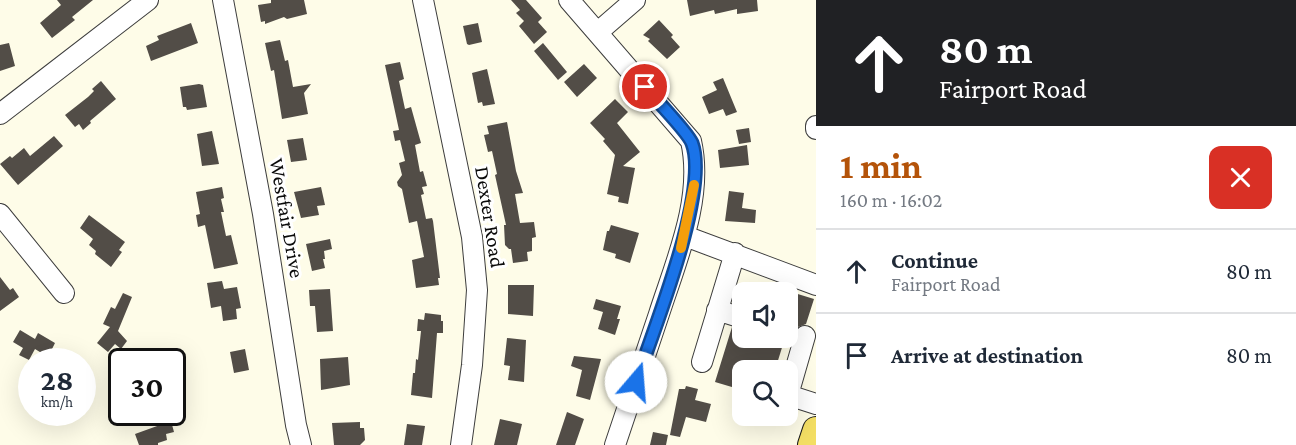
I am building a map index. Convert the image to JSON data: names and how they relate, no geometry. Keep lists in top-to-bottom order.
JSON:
{
  "streets": {
    "street": ["Dexter Road", "Westfair Drive"]
  },
  "page": {
    "turn": ["80 m", "Fairport Road"],
    "heading": ["1 min", "160 m · 16:02"],
    "list": [
      {
        "name": "Continue",
        "note": "Fairport Road",
        "value": "80 m"
      },
      {
        "name": "Arrive at destination",
        "value": "80 m"
      }
    ],
    "speed": "28 km/h",
    "limit": "30"
  }
}
